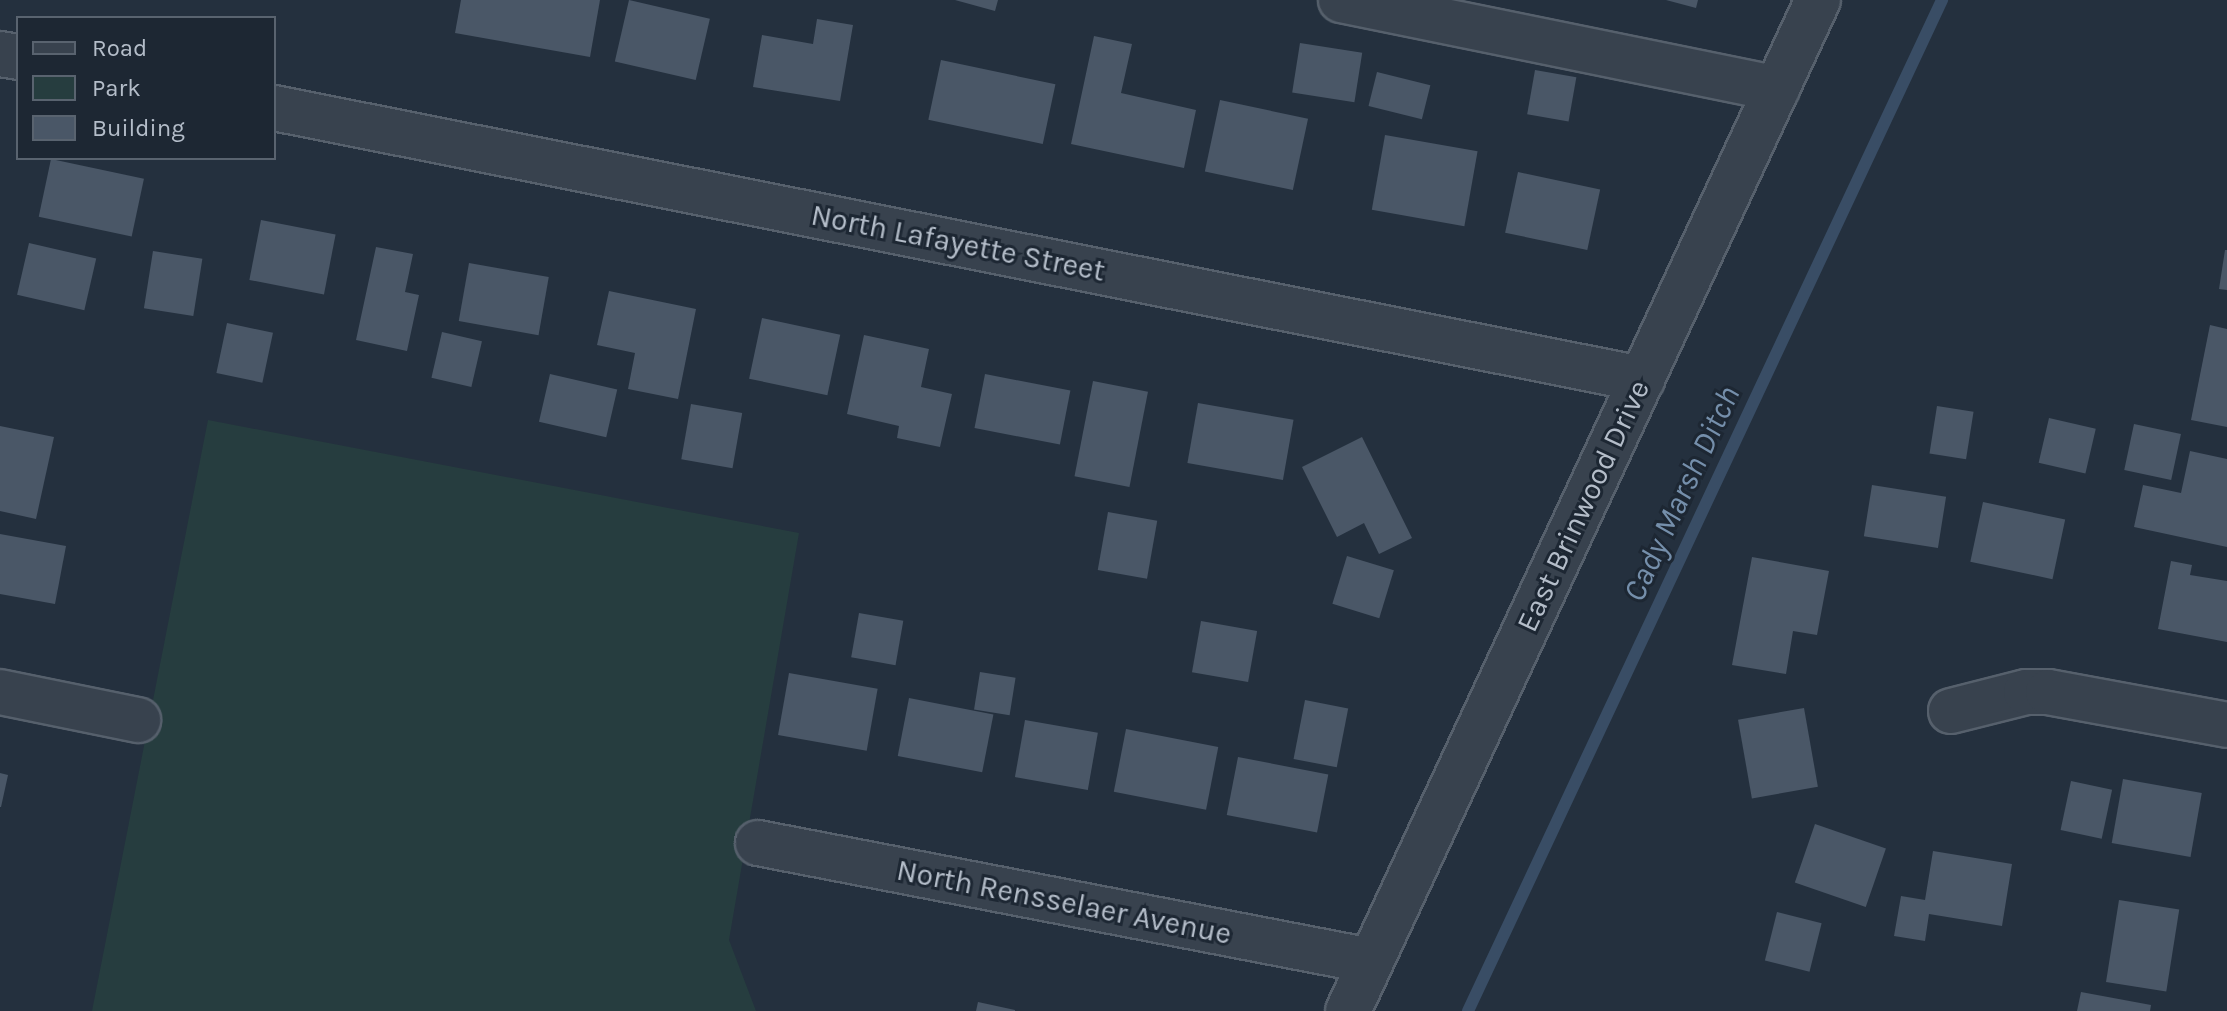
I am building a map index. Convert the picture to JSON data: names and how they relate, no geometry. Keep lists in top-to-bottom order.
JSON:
{
  "streets": {
    "street": ["North Lafayette Street", "East Brinwood Drive", "North Rensselaer Avenue"]
  },
  "crossings": [
    ["North Lafayette Street", "East Brinwood Drive"],
    ["East Brinwood Drive", "North Rensselaer Avenue"]
  ],
  "water": ["Cady Marsh Ditch"],
  "legend": ["Road", "Park", "Building"]
}
